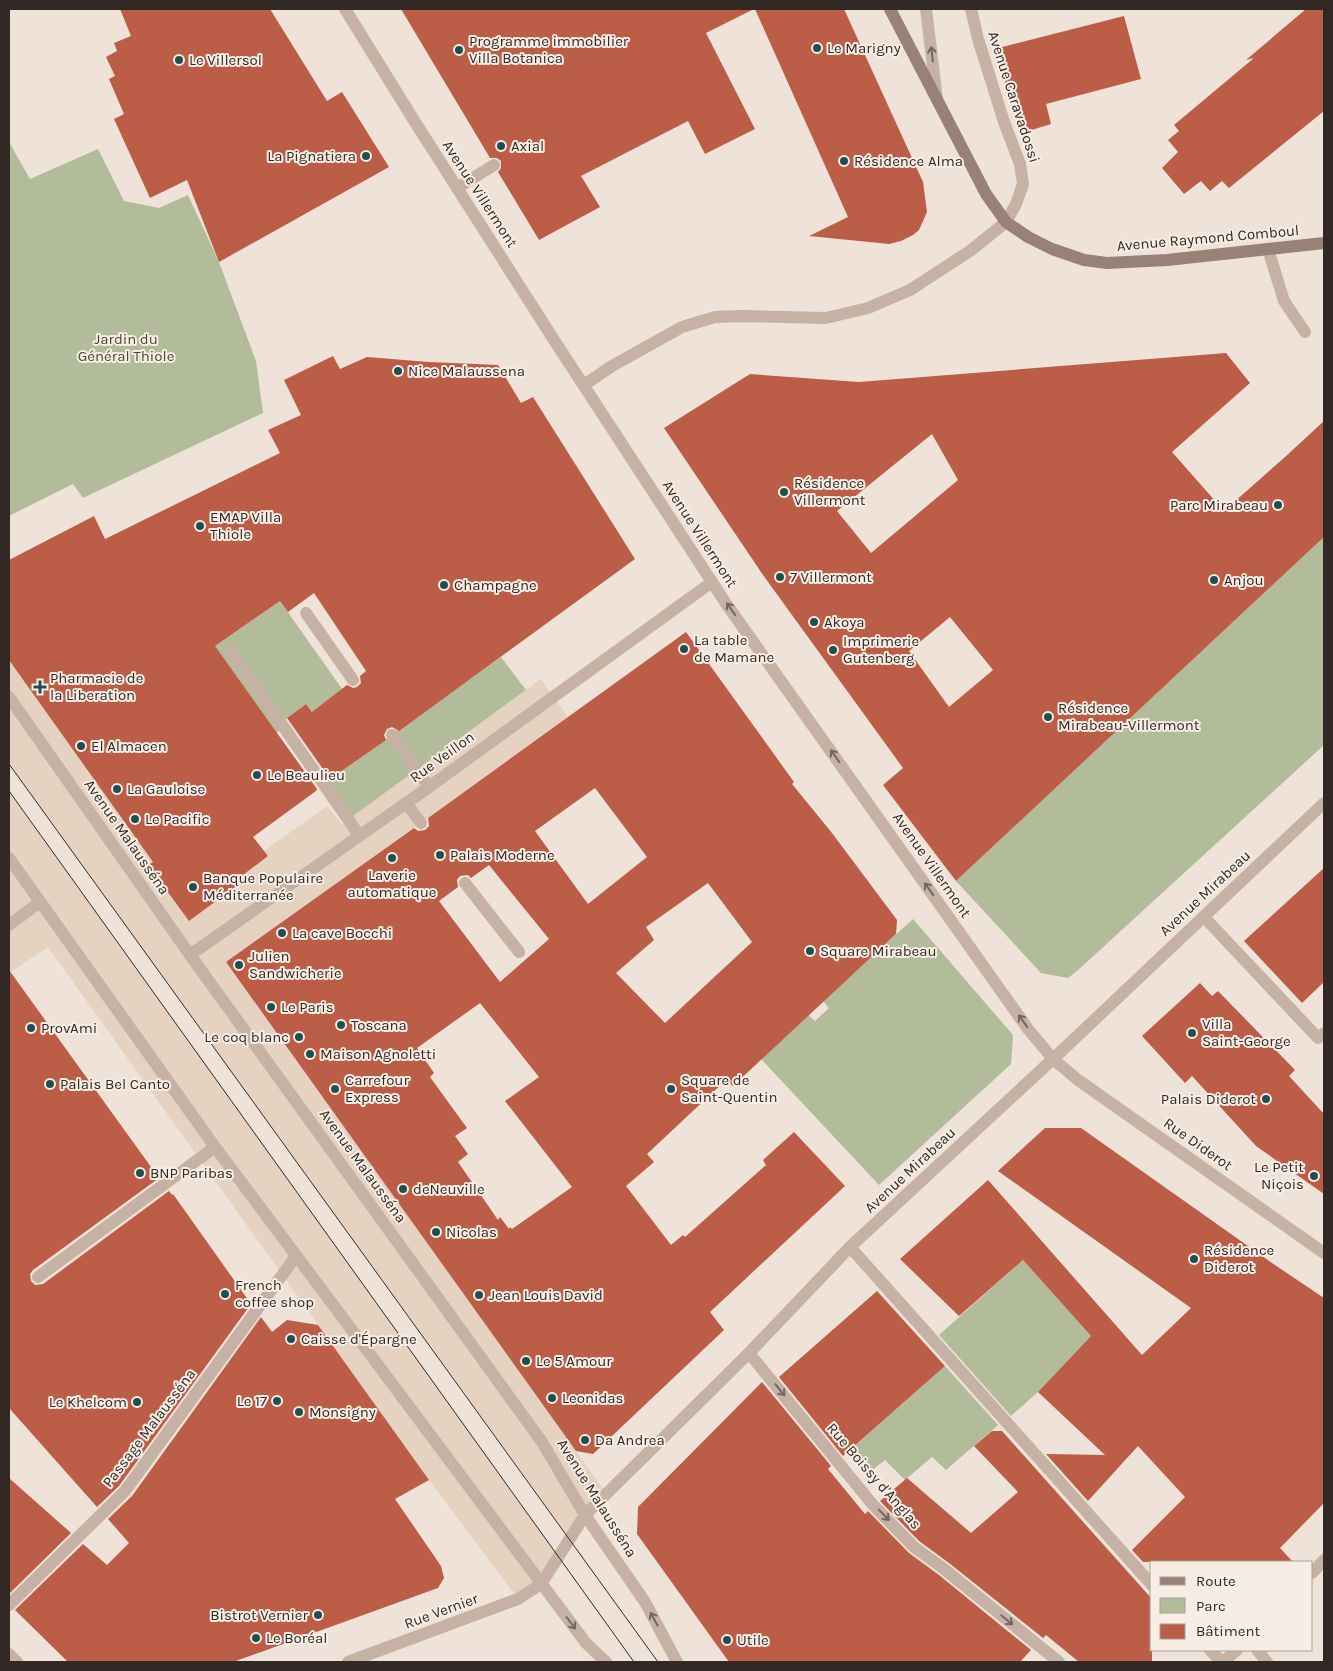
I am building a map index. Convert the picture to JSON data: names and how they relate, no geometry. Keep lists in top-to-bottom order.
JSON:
{
  "streets": {
    "main road": ["Avenue Raymond Comboul"],
    "street": [
      "Avenue Caravadossi",
      "Avenue Villermont",
      "Rue Veillon",
      "Avenue Malausséna",
      "Avenue Mirabeau",
      "Rue Diderot",
      "Passage Malausséna",
      "Rue Boissy d'Anglas",
      "Rue Vernier"
    ]
  },
  "crossings": [
    ["Avenue Caravadossi", "Avenue Raymond Comboul"],
    ["Avenue Villermont", "Rue Veillon"],
    ["Avenue Villermont", "Avenue Mirabeau"],
    ["Avenue Villermont", "Rue Diderot"],
    ["Rue Veillon", "Avenue Malausséna"],
    ["Avenue Malausséna", "Avenue Mirabeau"],
    ["Avenue Mirabeau", "Rue Diderot"],
    ["Avenue Mirabeau", "Rue Boissy d'Anglas"],
    ["Avenue Mirabeau", "Rue Vernier"]
  ],
  "one_way": ["Avenue Villermont", "Rue Boissy d'Anglas"],
  "parks": ["Jardin du Général Thiole"],
  "places": {
    "other": [
      "Le Marigny",
      "Programme immobilier Villa Botanica",
      "Le Villersol",
      "Axial",
      "La Pignatiera",
      "Résidence Alma",
      "Nice Malaussena",
      "Résidence Villermont",
      "Parc Mirabeau",
      "EMAP Villa Thiole",
      "7 Villermont",
      "Anjou",
      "Champagne",
      "Akoya",
      "La table de Mamane",
      "Imprimerie Gutenberg",
      "Résidence Mirabeau-Villermont",
      "El Almacen",
      "Le Beaulieu",
      "La Gauloise",
      "Le Pacific",
      "Palais Moderne",
      "Laverie automatique",
      "Banque Populaire Méditerranée",
      "La cave Bocchi",
      "Square Mirabeau",
      "Julien Sandwicherie",
      "Le Paris",
      "Toscana",
      "ProvAmi",
      "Villa Saint-George",
      "Le coq blanc",
      "Maison Agnoletti",
      "Palais Bel Canto",
      "Carrefour Express",
      "Square de Saint-Quentin",
      "Palais Diderot",
      "BNP Paribas",
      "Le Petit Niçois",
      "deNeuville",
      "Nicolas",
      "Résidence Diderot",
      "French coffee shop",
      "Jean Louis David",
      "Caisse d'Épargne",
      "Le 5 Amour",
      "Leonidas",
      "Le 17",
      "Le Khelcom",
      "Monsigny",
      "Da Andrea",
      "Bistrot Vernier",
      "Le Boréal",
      "Utile"
    ],
    "health": ["Pharmacie de la Liberation"]
  },
  "legend": ["Route", "Parc", "Bâtiment"]
}
